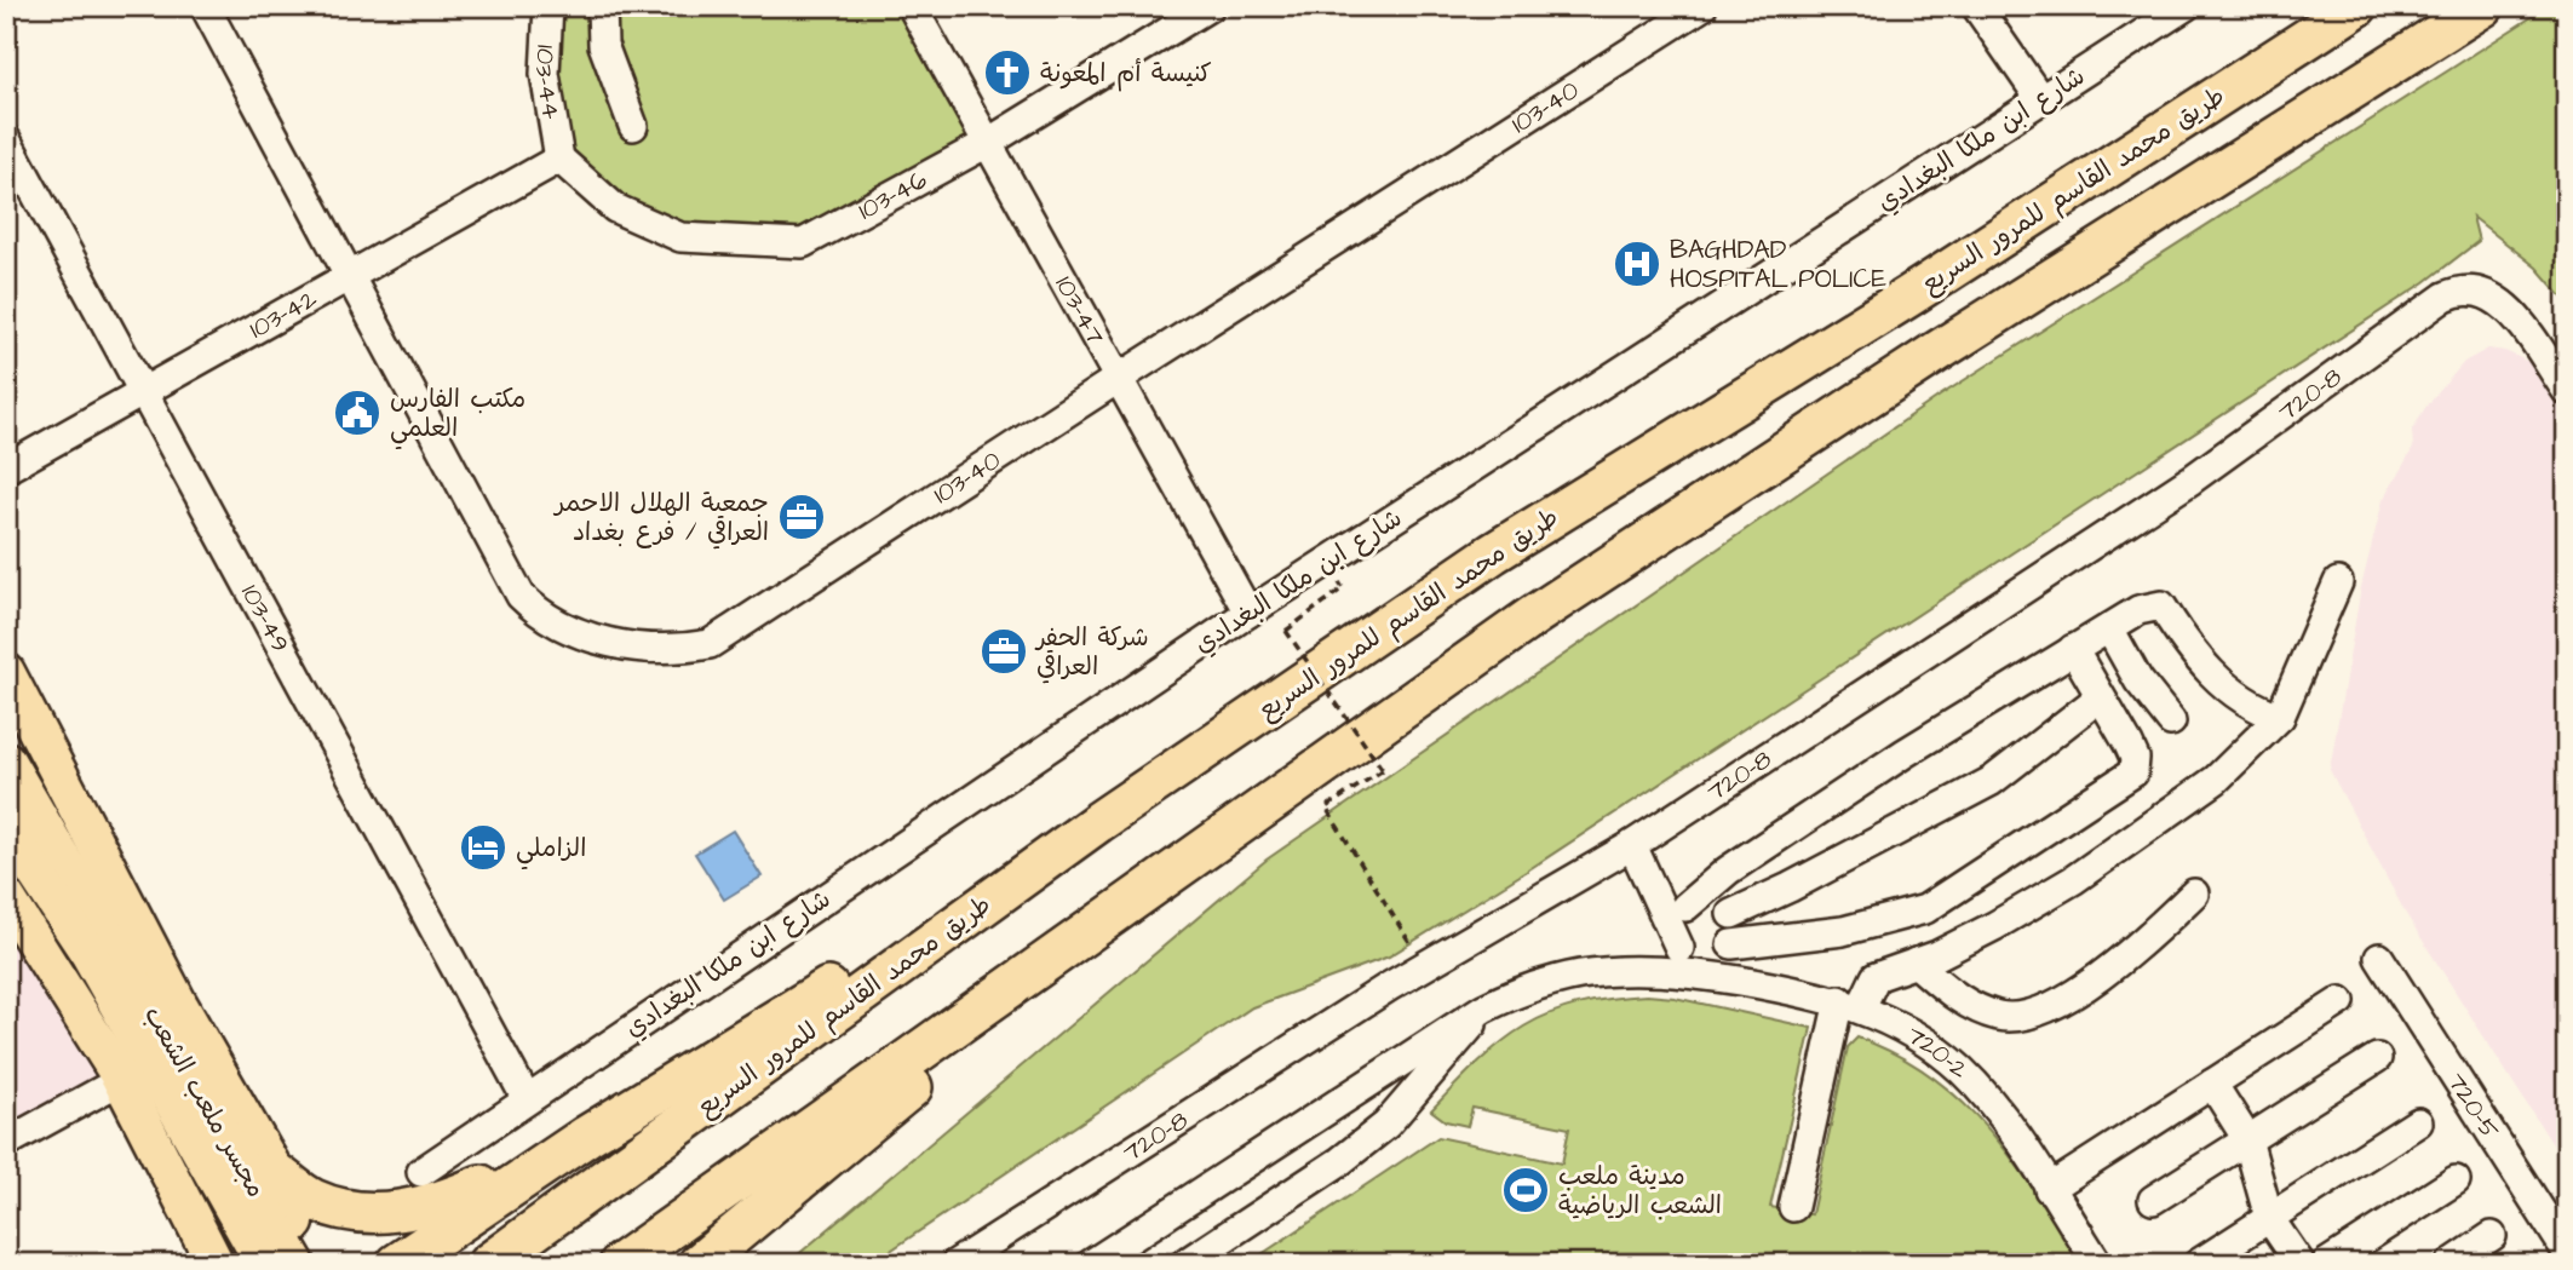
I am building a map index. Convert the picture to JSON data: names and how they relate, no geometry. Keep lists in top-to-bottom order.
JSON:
{
  "streets": {
    "highway": ["طريق محمد القاسم للمرور السريع"],
    "main road": ["مجسر ملعب الشعب"],
    "street": [
      "103-44",
      "103-40",
      "شارع ابن ملكا البغدادي",
      "103-46",
      "103-47",
      "103-42",
      "720-8",
      "103-49",
      "720-2",
      "720-5"
    ]
  },
  "crossings": [
    ["103-44", "103-46"],
    ["103-44", "103-42"],
    ["103-40", "103-47"],
    ["103-40", "103-42"],
    ["شارع ابن ملكا البغدادي", "103-47"],
    ["شارع ابن ملكا البغدادي", "103-49"],
    ["103-46", "103-47"],
    ["103-46", "103-42"],
    ["103-42", "103-49"]
  ],
  "places": {
    "church": ["كنيسة أم المعونة"],
    "hospital": ["BAGHDAD HOSPITAL POLICE"],
    "public building": ["مكتب الفارس العلمي"],
    "office": ["جمعية الهلال الاحمر العراقي / فرع بغداد", "شركة الحفر العراقي"],
    "hotel": ["الزاملي"],
    "sports": ["مدينة ملعب الشعب الرياضية"]
  }
}
